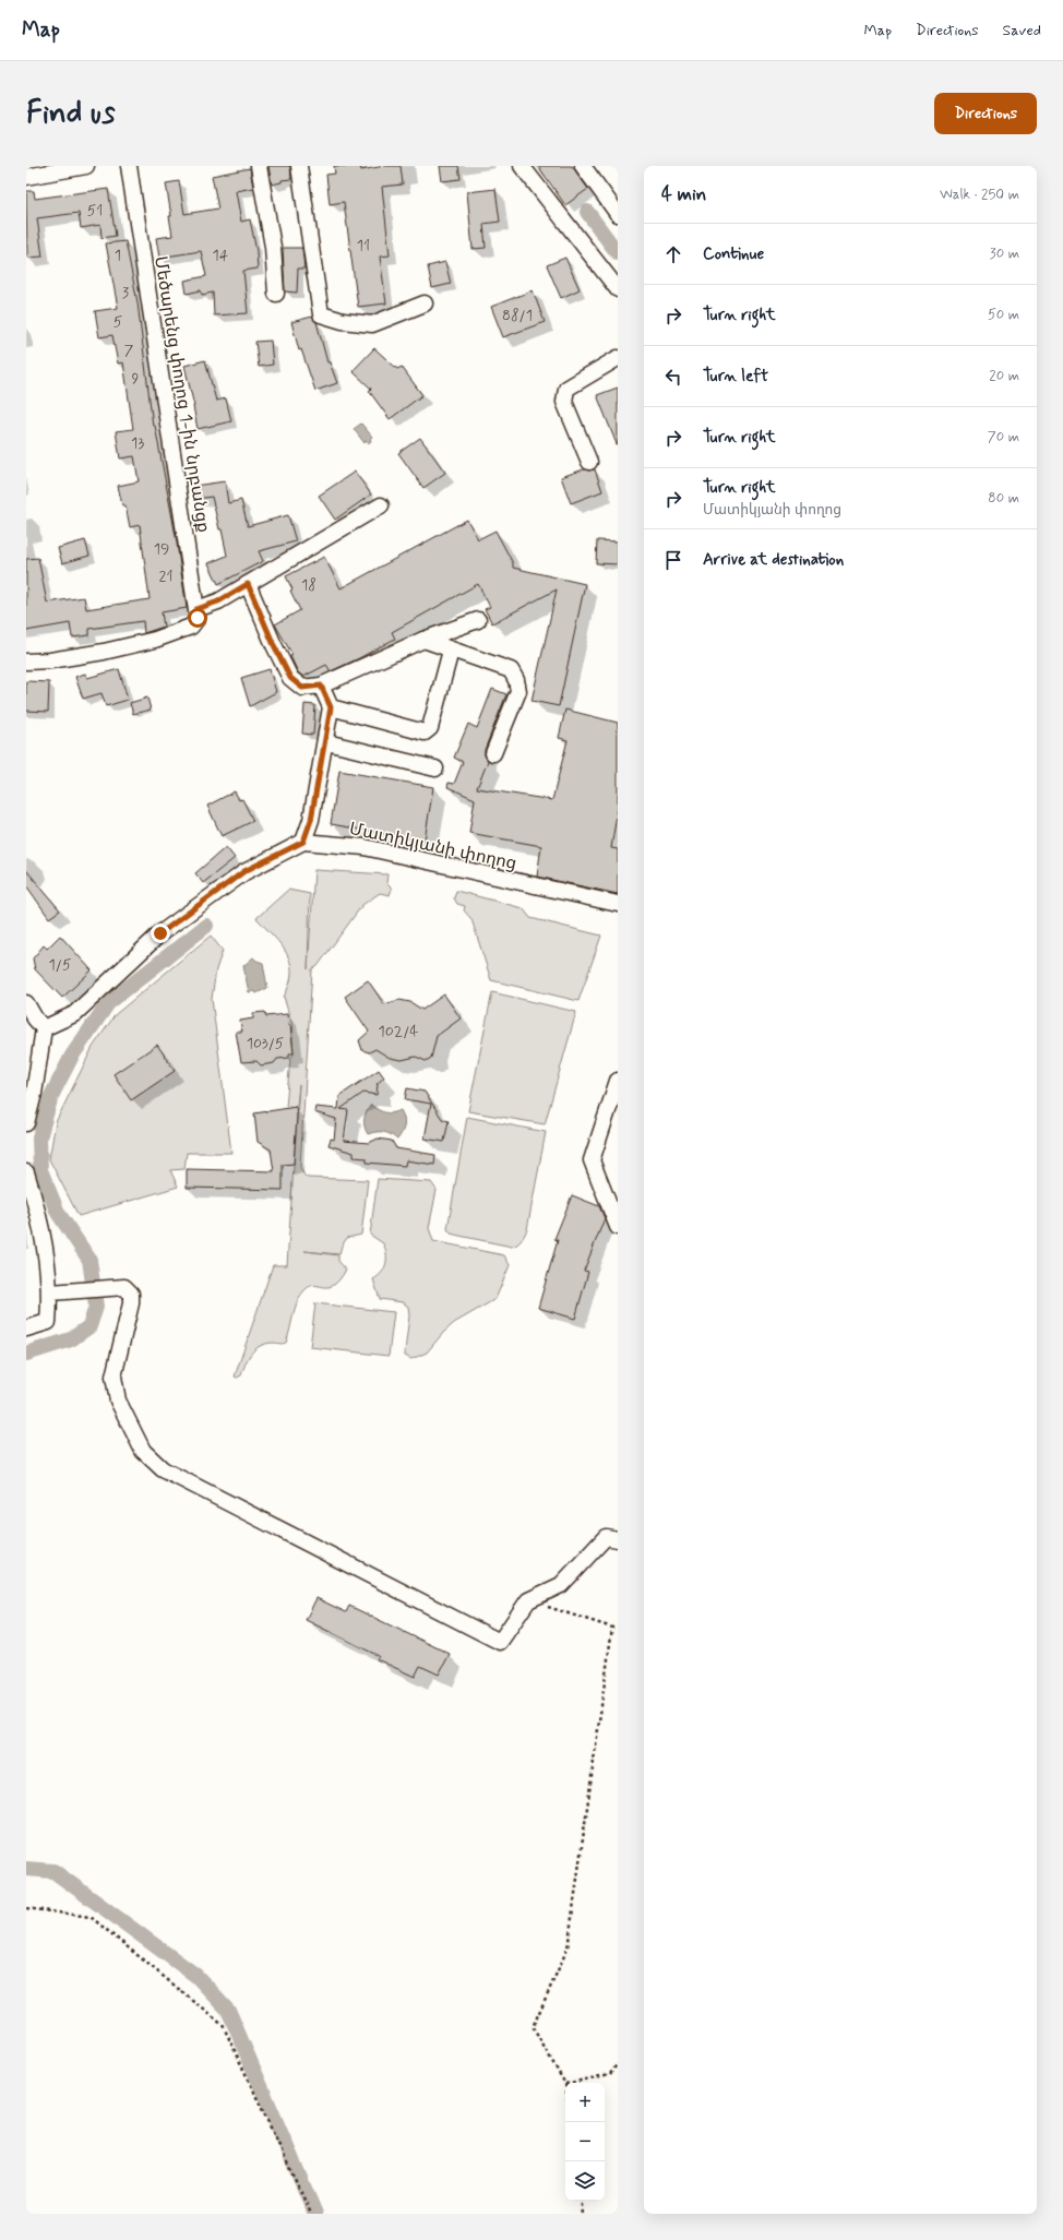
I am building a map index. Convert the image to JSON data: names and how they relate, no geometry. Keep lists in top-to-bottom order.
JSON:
{
  "streets": {
    "street": ["Մեծարենց փողոց 1-ին նրբանցք", "Մատիկյանի փողոց"]
  },
  "house_numbers": [
    "51",
    "11",
    "1",
    "14",
    "3",
    "88/1",
    "5",
    "7",
    "9",
    "13",
    "19",
    "21",
    "18",
    "1/5",
    "102/4",
    "103/5"
  ],
  "page": {
    "header": "Map",
    "nav": ["Map", "Directions", "Saved"],
    "buttons": "Directions",
    "title": "Find us",
    "heading": ["4 min", "Walk · 250 m"],
    "list": [
      ["Continue", "30 m"],
      ["Turn right", "50 m"],
      ["Turn left", "20 m"],
      ["Turn right", "70 m"],
      ["Turn right", "Մատիկյանի փողոց", "80 m"],
      "Arrive at destination"
    ],
    "map_buttons": ["+", "−"]
  }
}
